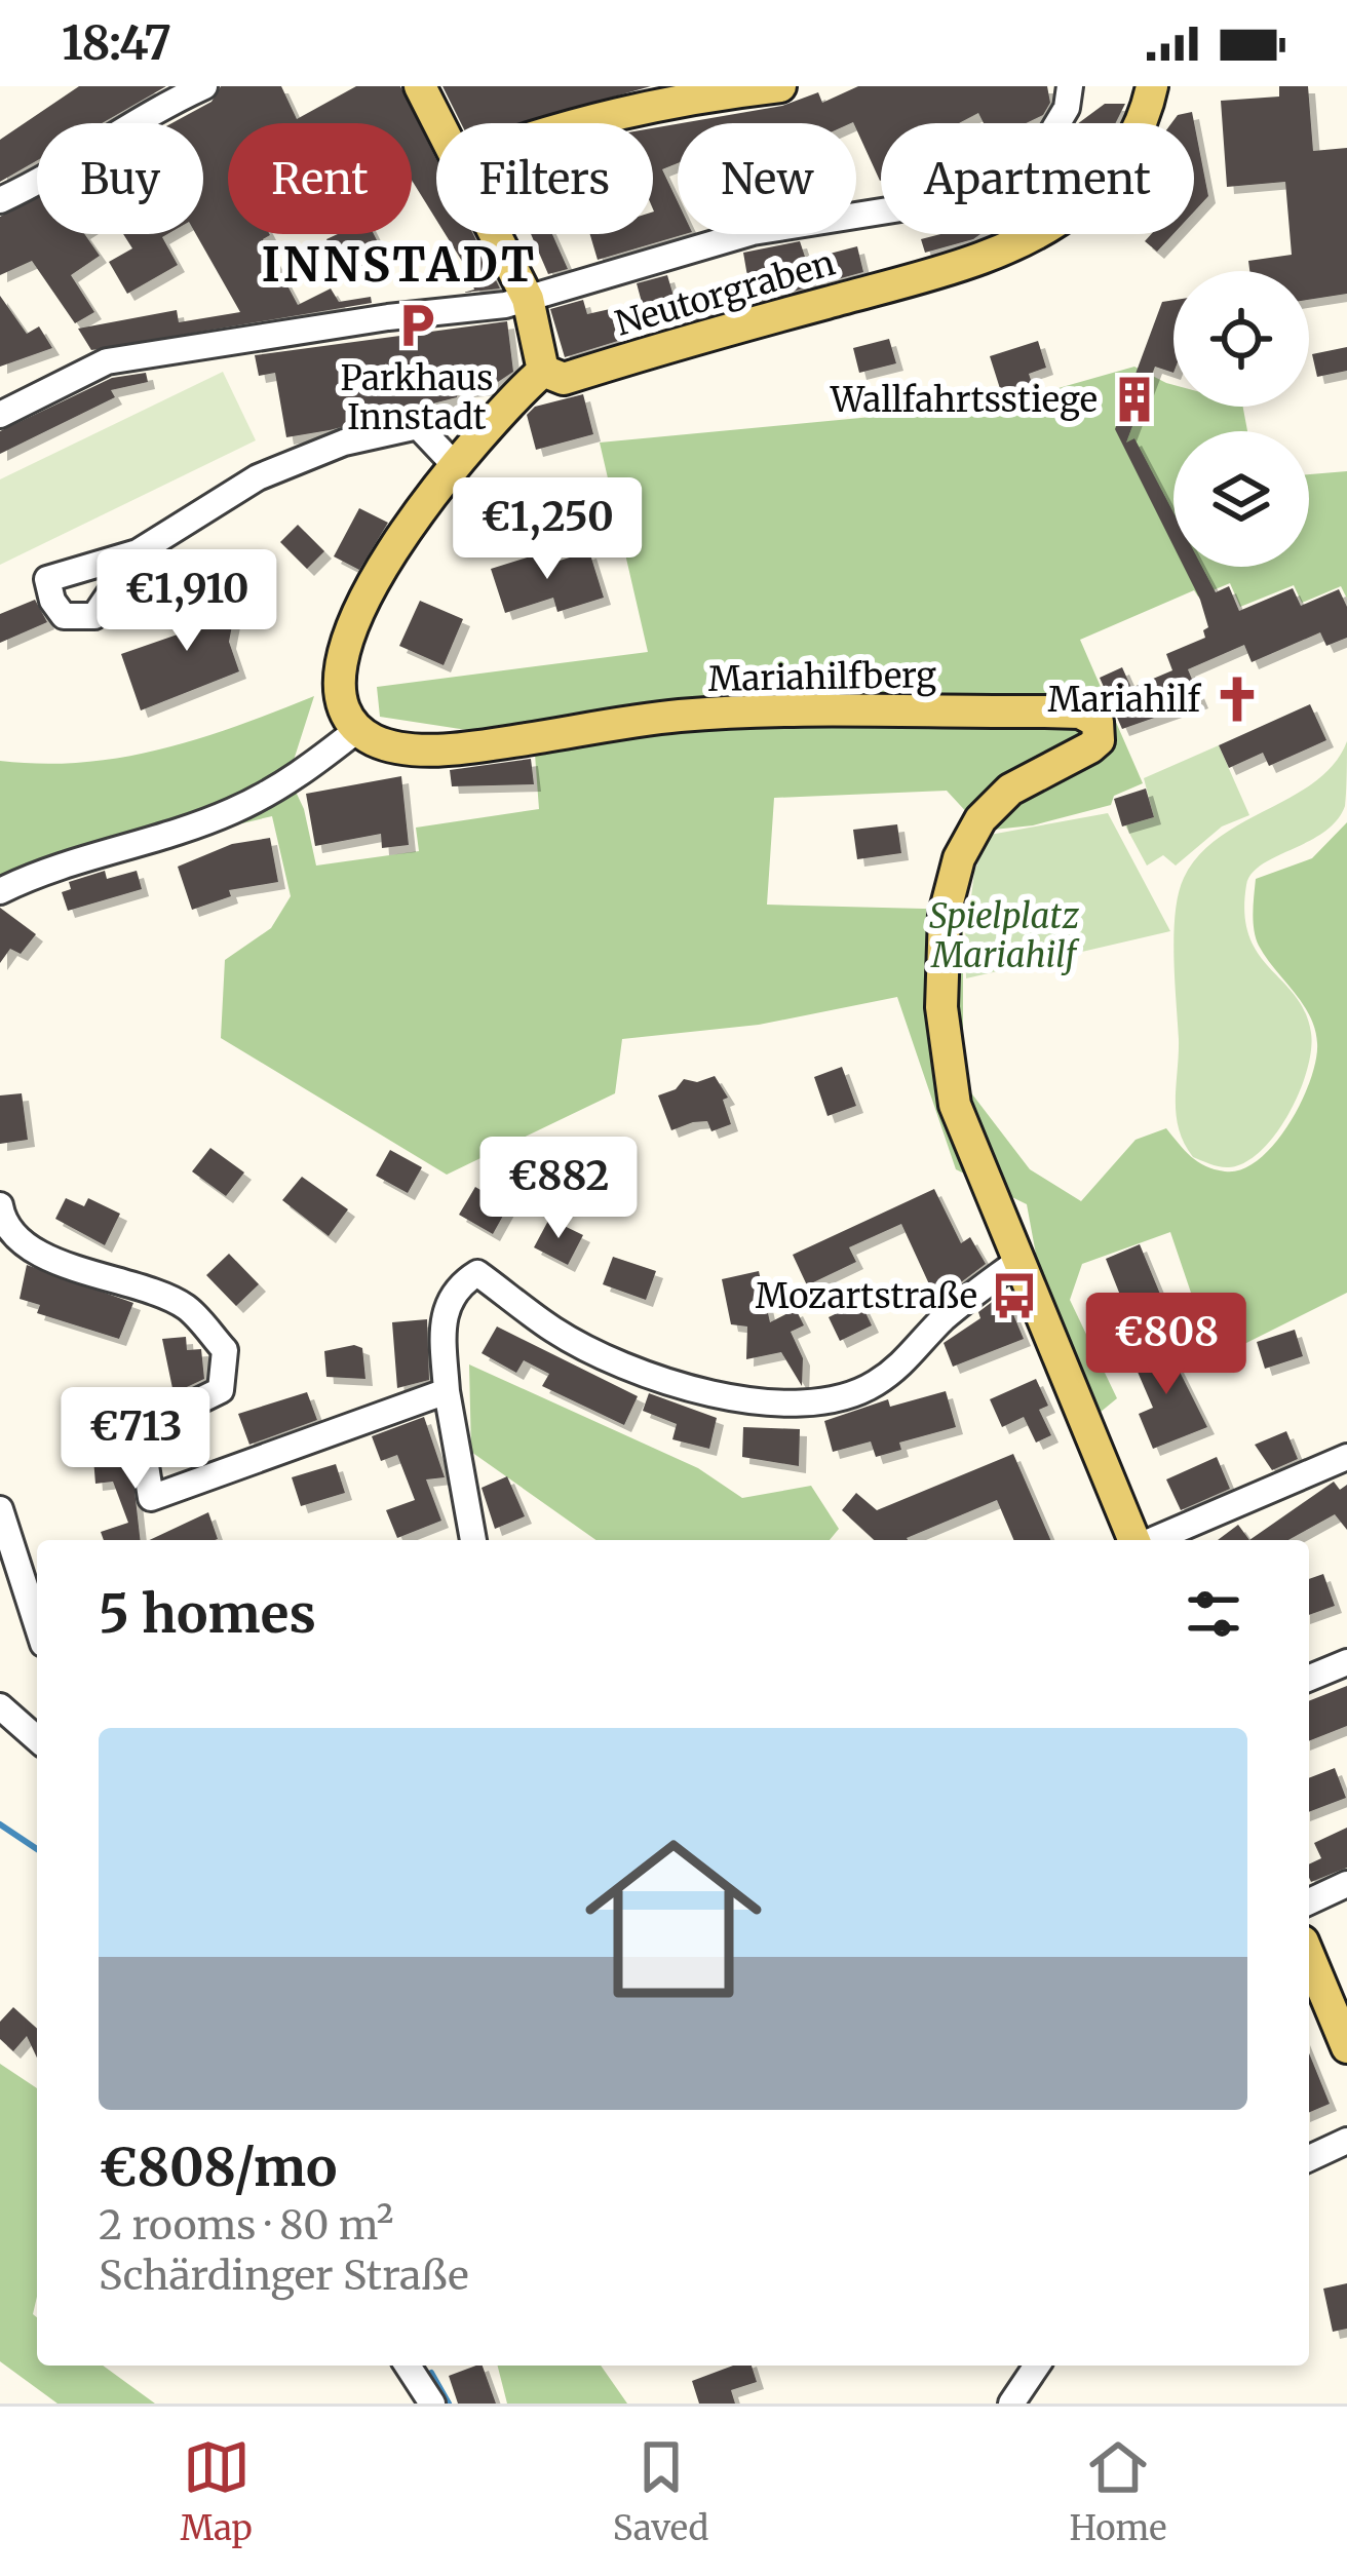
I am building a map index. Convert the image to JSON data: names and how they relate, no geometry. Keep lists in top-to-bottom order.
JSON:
{
  "streets": {
    "main road": ["Neutorgraben", "Mariahilfberg"]
  },
  "districts": ["INNSTADT"],
  "parks": ["Spielplatz Mariahilf"],
  "places": {
    "parking": ["Parkhaus Innstadt"],
    "building": ["Wallfahrtsstiege"],
    "church": ["Mariahilf"],
    "bus stop": ["Mozartstraße"]
  },
  "page": {
    "status": "18:47",
    "chip": [
      "Buy",
      "Rent",
      "Filters",
      "New",
      "Apartment"
    ],
    "price": [
      "€1,250",
      "€1,910",
      "€882",
      "€808",
      "€713"
    ],
    "heading": "5 homes",
    "list": [
      {
        "name": "€808/mo",
        "note": "2 rooms · 80 m² · Schärdinger Straße"
      }
    ],
    "tabs": ["Map", "Saved", "Home"]
  }
}
